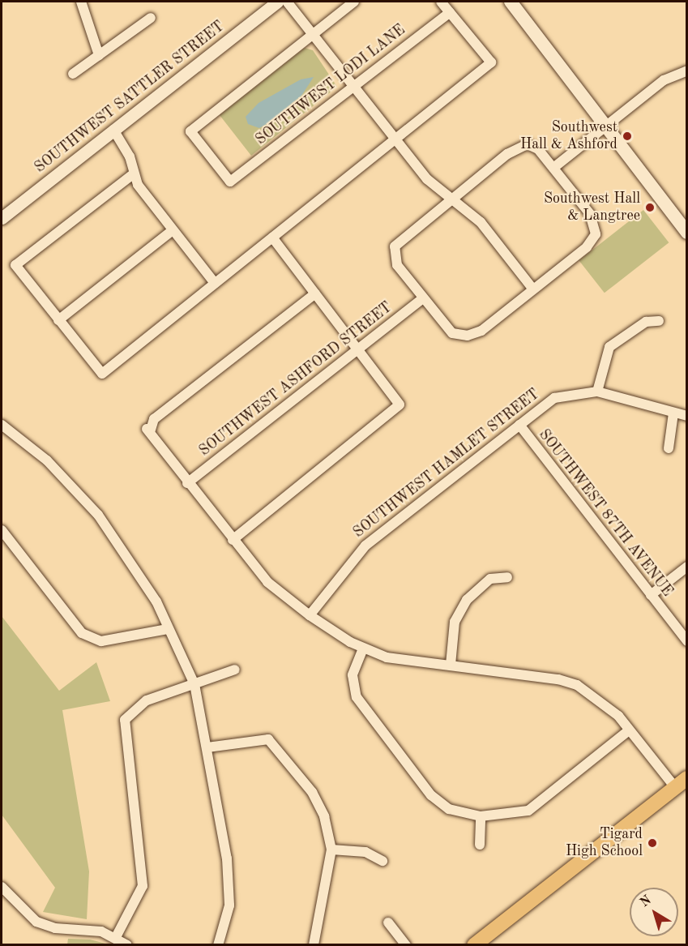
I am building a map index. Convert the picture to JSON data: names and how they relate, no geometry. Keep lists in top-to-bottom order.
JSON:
{
  "streets": {
    "street": [
      "SOUTHWEST LODI LANE",
      "SOUTHWEST SATTLER STREET",
      "SOUTHWEST ASHFORD STREET",
      "SOUTHWEST HAMLET STREET",
      "SOUTHWEST 87TH AVENUE"
    ]
  },
  "crossings": [
    ["SOUTHWEST HAMLET STREET", "SOUTHWEST 87TH AVENUE"]
  ],
  "places": ["Southwest Hall & Ashford", "Southwest Hall & Langtree", "Tigard High School"],
  "north": "top left"
}
